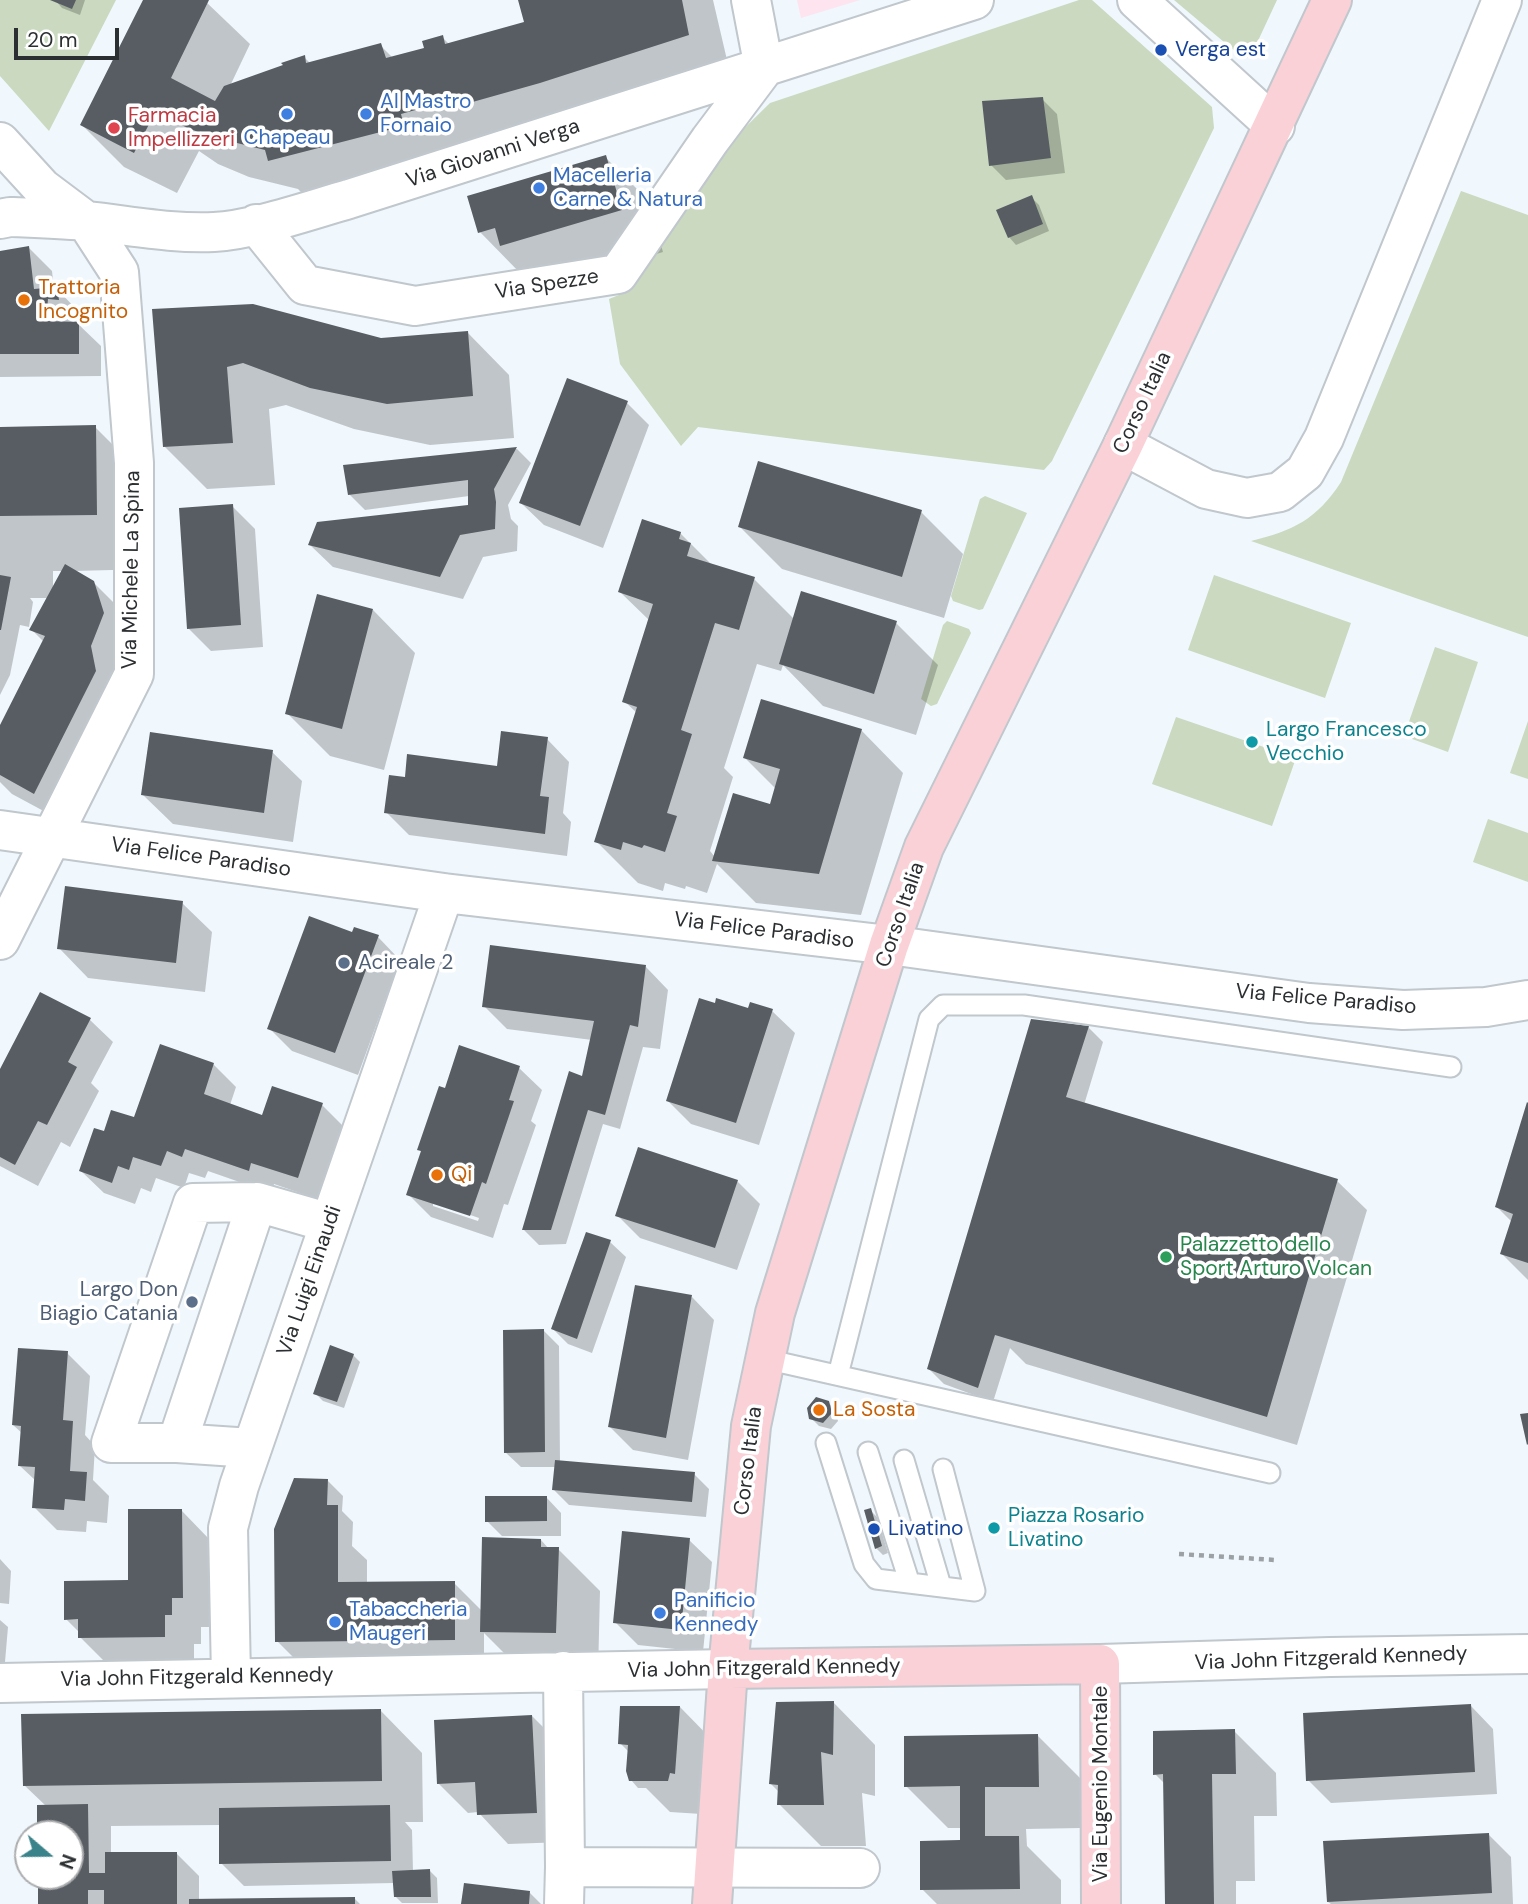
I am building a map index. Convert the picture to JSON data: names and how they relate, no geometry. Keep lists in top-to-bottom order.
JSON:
{
  "streets": {
    "street": [
      "Via Giovanni Verga",
      "Via Spezze",
      "Corso Italia",
      "Via Michele La Spina",
      "Via Felice Paradiso",
      "Via Luigi Einaudi",
      "Via John Fitzgerald Kennedy",
      "Via Eugenio Montale"
    ]
  },
  "crossings": [
    ["Via Giovanni Verga", "Via Spezze"],
    ["Via Giovanni Verga", "Via Michele La Spina"],
    ["Corso Italia", "Via Felice Paradiso"],
    ["Corso Italia", "Via John Fitzgerald Kennedy"],
    ["Via Michele La Spina", "Via Felice Paradiso"],
    ["Via Felice Paradiso", "Via Luigi Einaudi"],
    ["Via Luigi Einaudi", "Via John Fitzgerald Kennedy"],
    ["Via John Fitzgerald Kennedy", "Via Eugenio Montale"]
  ],
  "places": [
    "Verga est",
    "Chapeau",
    "Al Mastro Fornaio",
    "Farmacia Impellizzeri",
    "Macelleria Carne & Natura",
    "Trattoria Incognito",
    "Largo Francesco Vecchio",
    "Acireale 2",
    "Qi",
    "Palazzetto dello Sport Arturo Volcan",
    "Largo Don Biagio Catania",
    "La Sosta",
    "Piazza Rosario Livatino",
    "Livatino",
    "Panificio Kennedy",
    "Tabaccheria Maugeri"
  ],
  "scale_bar": "20 m",
  "north": "right"
}
